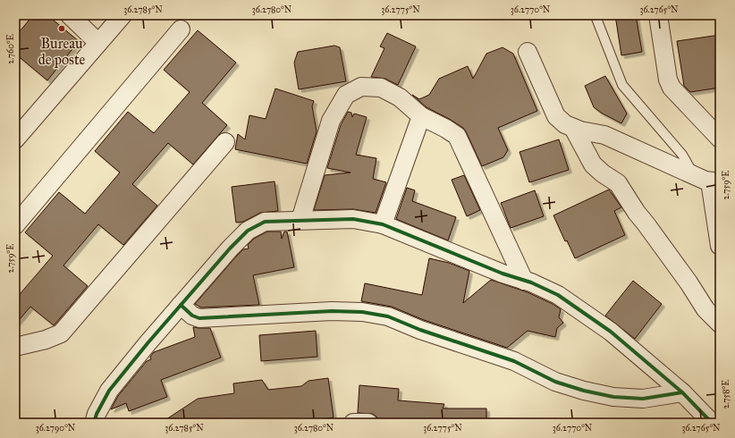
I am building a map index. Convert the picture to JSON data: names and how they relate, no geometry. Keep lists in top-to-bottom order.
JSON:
{
  "places": ["Bureau de poste"],
  "coordinates": [
    "36.2785°N",
    "36.2780°N",
    "36.2775°N",
    "36.2770°N",
    "36.2765°N",
    "2.760°E",
    "2.759°E",
    "2.758°E",
    "36.2790°N"
  ]
}
